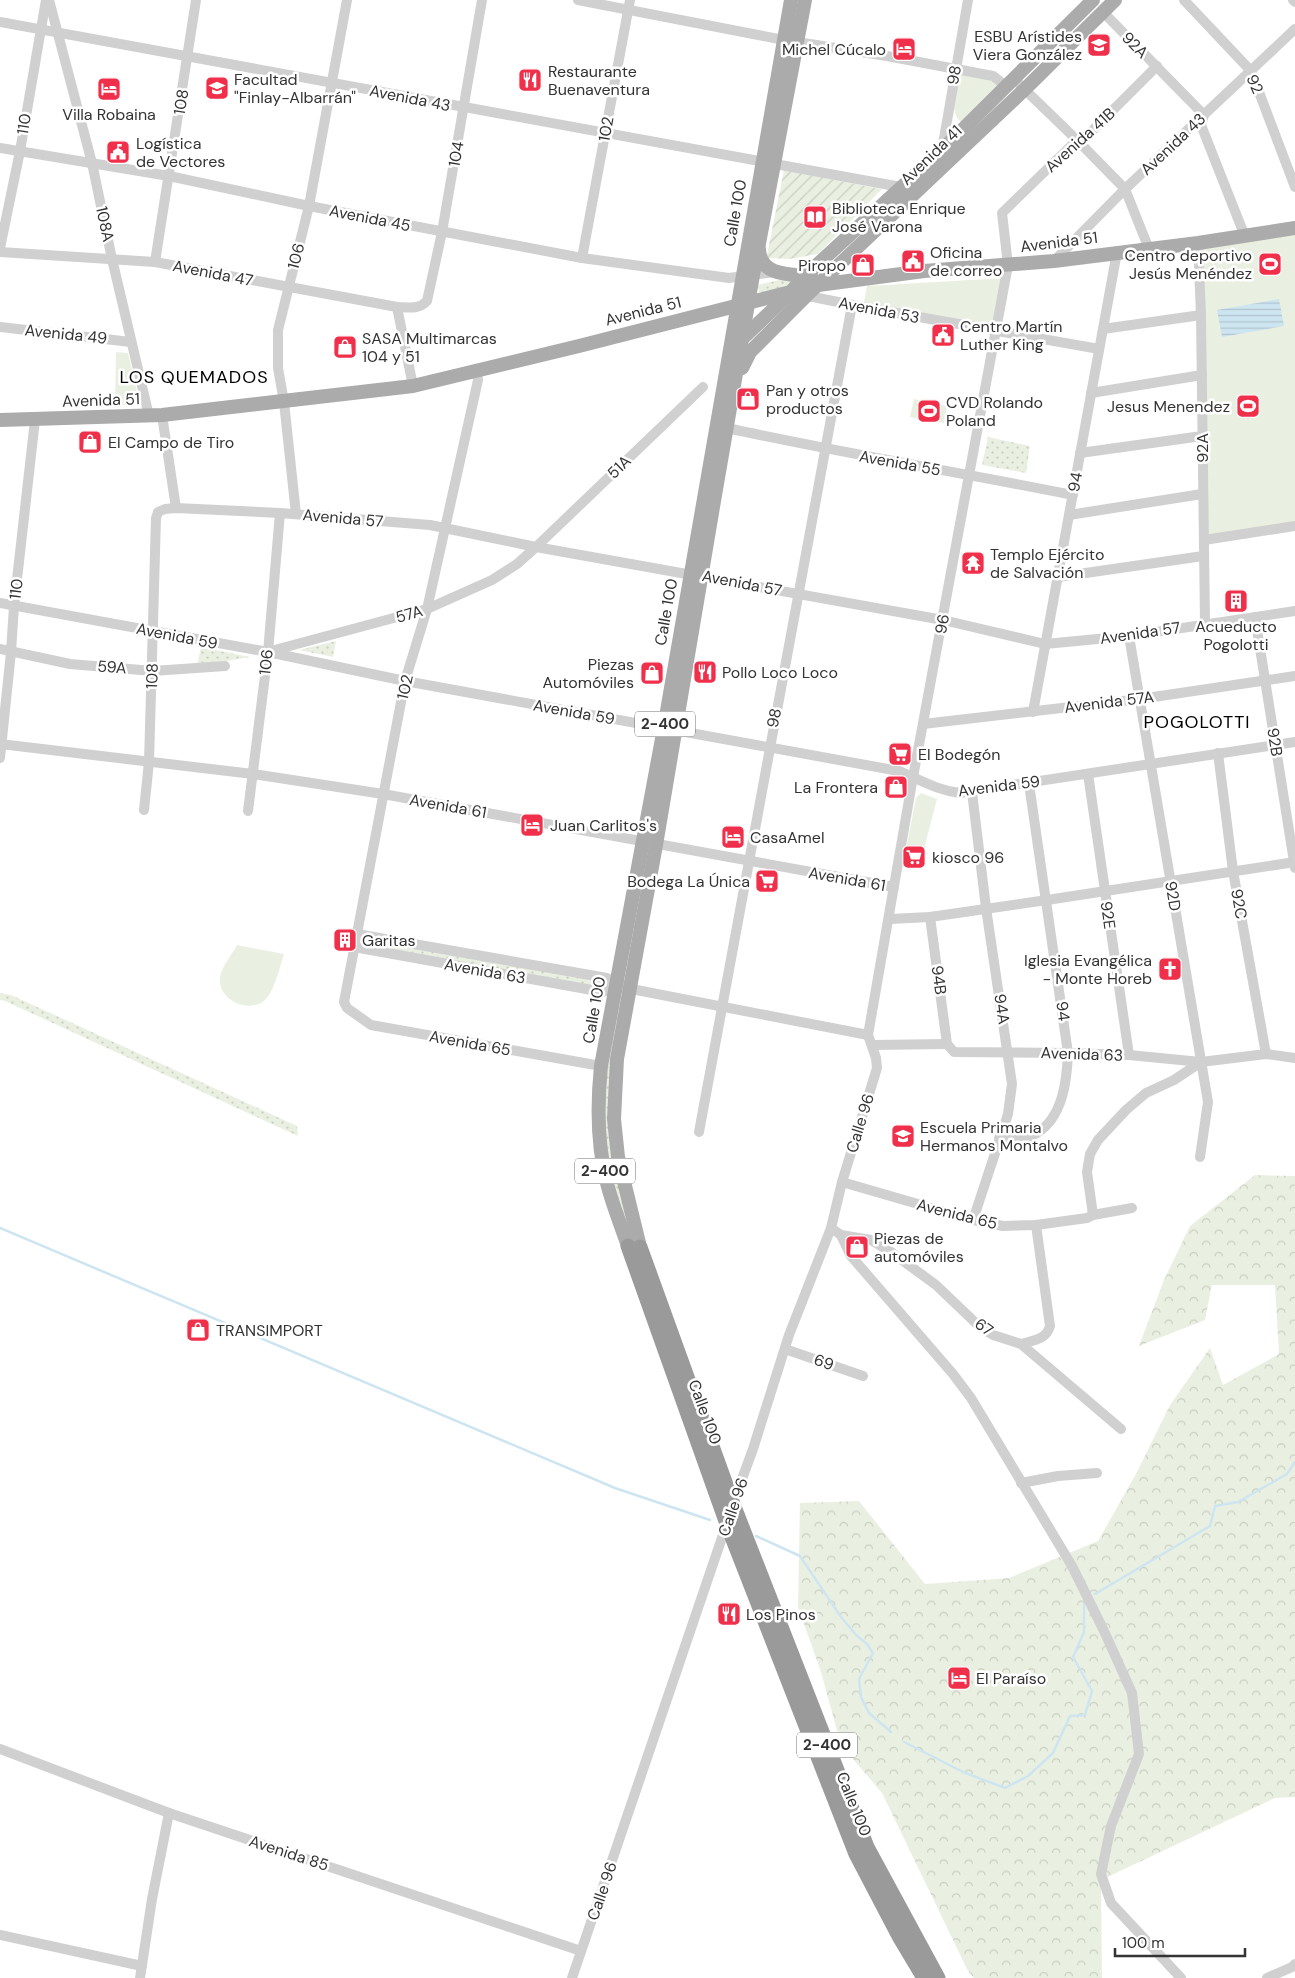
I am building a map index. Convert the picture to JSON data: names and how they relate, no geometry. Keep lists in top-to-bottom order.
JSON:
{
  "streets": {
    "highway": ["Calle 100", "2-400"],
    "main road": ["Avenida 41", "Avenida 51"],
    "street": [
      "92A",
      "98",
      "92",
      "Avenida 43",
      "108",
      "110",
      "102",
      "Avenida 41B",
      "104",
      "Avenida 45",
      "108A",
      "106",
      "Avenida 47",
      "Avenida 53",
      "Avenida 49",
      "Avenida 55",
      "51A",
      "94",
      "Avenida 57",
      "57A",
      "96",
      "Avenida 59",
      "59A",
      "Avenida 57A",
      "92B",
      "Avenida 61",
      "92D",
      "92C",
      "92E",
      "Avenida 63",
      "94B",
      "94A",
      "Avenida 65",
      "Calle 96",
      "67",
      "69",
      "Avenida 85"
    ]
  },
  "crossings": [
    ["92A", "Avenida 43"],
    ["92A", "Avenida 41B"],
    ["92A", "Avenida 41"],
    ["92A", "Avenida 51"],
    ["92A", "Avenida 57"],
    ["98", "Avenida 41"],
    ["98", "Avenida 53"],
    ["98", "Avenida 55"],
    ["98", "Avenida 57"],
    ["98", "Avenida 59"],
    ["98", "Avenida 61"],
    ["98", "Avenida 63"],
    ["92", "Avenida 43"],
    ["Avenida 43", "108"],
    ["Avenida 43", "110"],
    ["Avenida 43", "102"],
    ["Avenida 43", "104"],
    ["Avenida 43", "Avenida 41"],
    ["Avenida 43", "Calle 100"],
    ["Avenida 43", "108A"],
    ["Avenida 43", "Avenida 51"],
    ["Avenida 43", "106"],
    ["108", "Avenida 45"],
    ["108", "Avenida 47"],
    ["108", "Avenida 57"],
    ["108", "Avenida 59"],
    ["108", "59A"],
    ["108", "Avenida 61"],
    ["110", "Avenida 45"],
    ["110", "108A"],
    ["110", "Avenida 51"],
    ["110", "Avenida 59"],
    ["110", "59A"],
    ["110", "Avenida 61"],
    ["102", "Avenida 45"],
    ["102", "Avenida 51"],
    ["102", "Avenida 57"],
    ["102", "57A"],
    ["102", "Avenida 59"],
    ["102", "Avenida 61"],
    ["102", "Avenida 63"],
    ["102", "Avenida 65"],
    ["Avenida 41B", "96"],
    ["104", "Avenida 45"],
    ["104", "Avenida 47"],
    ["Avenida 41", "Calle 100"],
    ["Avenida 41", "Avenida 51"],
    ["Avenida 41", "Avenida 53"],
    ["Calle 100", "Avenida 45"],
    ["Calle 100", "Avenida 51"],
    ["Calle 100", "Avenida 55"],
    ["Calle 100", "Avenida 57"],
    ["Calle 100", "Avenida 59"],
    ["Calle 100", "Avenida 61"],
    ["Calle 100", "Avenida 63"],
    ["Calle 100", "Avenida 65"],
    ["Calle 100", "Calle 96"],
    ["Avenida 45", "108A"],
    ["Avenida 45", "106"],
    ["108A", "Avenida 51"],
    ["108A", "Avenida 47"],
    ["108A", "Avenida 49"],
    ["108A", "Avenida 57"],
    ["Avenida 51", "106"],
    ["Avenida 51", "Avenida 53"],
    ["Avenida 51", "94"],
    ["Avenida 51", "96"],
    ["106", "Avenida 47"],
    ["106", "Avenida 57"],
    ["106", "57A"],
    ["106", "Avenida 59"],
    ["106", "Avenida 61"],
    ["Avenida 53", "94"],
    ["Avenida 53", "96"],
    ["Avenida 55", "94"],
    ["Avenida 55", "96"],
    ["51A", "Avenida 57"],
    ["51A", "57A"],
    ["94", "Avenida 57"],
    ["94", "Avenida 59"],
    ["94", "Avenida 57A"],
    ["94", "Avenida 63"],
    ["94", "94A"],
    ["Avenida 57", "57A"],
    ["Avenida 57", "96"],
    ["Avenida 57", "92B"],
    ["Avenida 57", "92D"],
    ["57A", "Avenida 59"],
    ["96", "Avenida 59"],
    ["96", "Avenida 57A"],
    ["96", "Avenida 61"],
    ["96", "Avenida 63"],
    ["96", "Calle 96"],
    ["Avenida 59", "92B"],
    ["Avenida 59", "92D"],
    ["Avenida 59", "92C"],
    ["Avenida 59", "92E"],
    ["Avenida 59", "94A"],
    ["Avenida 57A", "92B"],
    ["Avenida 57A", "92D"],
    ["92D", "Avenida 63"],
    ["92C", "Avenida 63"],
    ["92E", "Avenida 63"],
    ["Avenida 63", "94B"],
    ["Avenida 63", "94A"],
    ["Avenida 63", "Calle 96"],
    ["94A", "Avenida 65"],
    ["Avenida 65", "Calle 96"],
    ["Calle 96", "69"],
    ["Calle 96", "Avenida 85"]
  ],
  "districts": ["LOS QUEMADOS", "POGOLOTTI"],
  "places": {
    "school or university": ["ESBU Arístides Viera González", "Facultad \"Finlay-Albarrán\"", "Escuela Primaria Hermanos Montalvo"],
    "hotel": [
      "Michel Cúcalo",
      "Villa Robaina",
      "Juan Carlitos's",
      "CasaAmel",
      "El Paraíso"
    ],
    "restaurant": ["Restaurante Buenaventura", "Pollo Loco Loco", "Los Pinos"],
    "public building": ["Logística de Vectores", "Oficina de correo", "Centro Martín Luther King"],
    "library": ["Biblioteca Enrique José Varona"],
    "sports": ["Centro deportivo Jesús Menéndez", "Jesus Menendez", "CVD Rolando Poland"],
    "shop": [
      "Piropo",
      "SASA Multimarcas 104 y 51",
      "Pan y otros productos",
      "El Campo de Tiro",
      "Piezas Automóviles",
      "La Frontera",
      "Piezas de automóviles",
      "TRANSIMPORT"
    ],
    "temple": ["Templo Ejército de Salvación"],
    "building": ["Acueducto Pogolotti", "Garitas"],
    "supermarket": ["El Bodegón", "kiosco 96", "Bodega La Única"],
    "church": ["Iglesia Evangélica - Monte Horeb"]
  },
  "scale_bar": "100 m"
}
